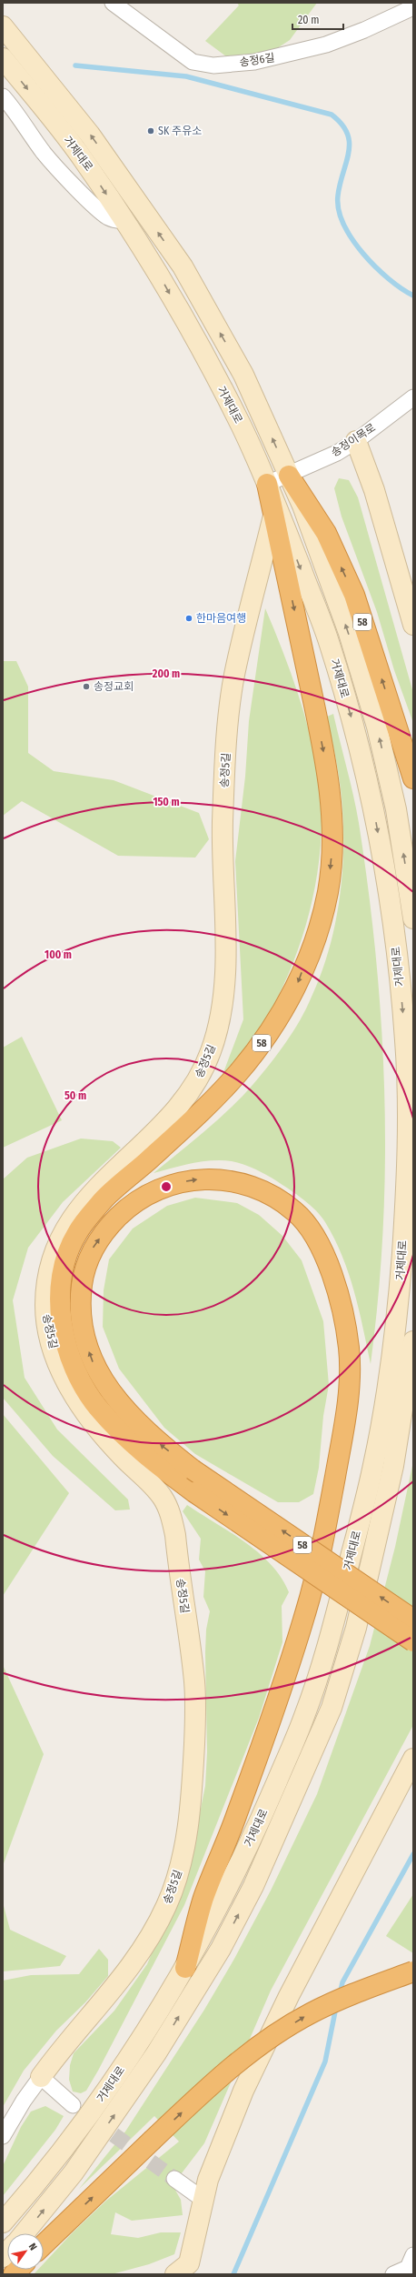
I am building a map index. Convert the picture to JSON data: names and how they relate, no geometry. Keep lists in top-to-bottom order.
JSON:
{
  "streets": {
    "highway": ["58"],
    "street": [
      "송정6길",
      "거제대로",
      "송정이목로",
      "송정5길"
    ]
  },
  "crossings": [
    ["거제대로", "송정이목로"],
    ["거제대로", "58"],
    ["송정이목로", "58"],
    ["58", "송정5길"]
  ],
  "places": ["SK 주유소", "한마음여행", "송정교회"],
  "scale_bar": "20 m",
  "north": "top right",
  "rings": [
    "200 m",
    "150 m",
    "100 m",
    "50 m"
  ]
}
